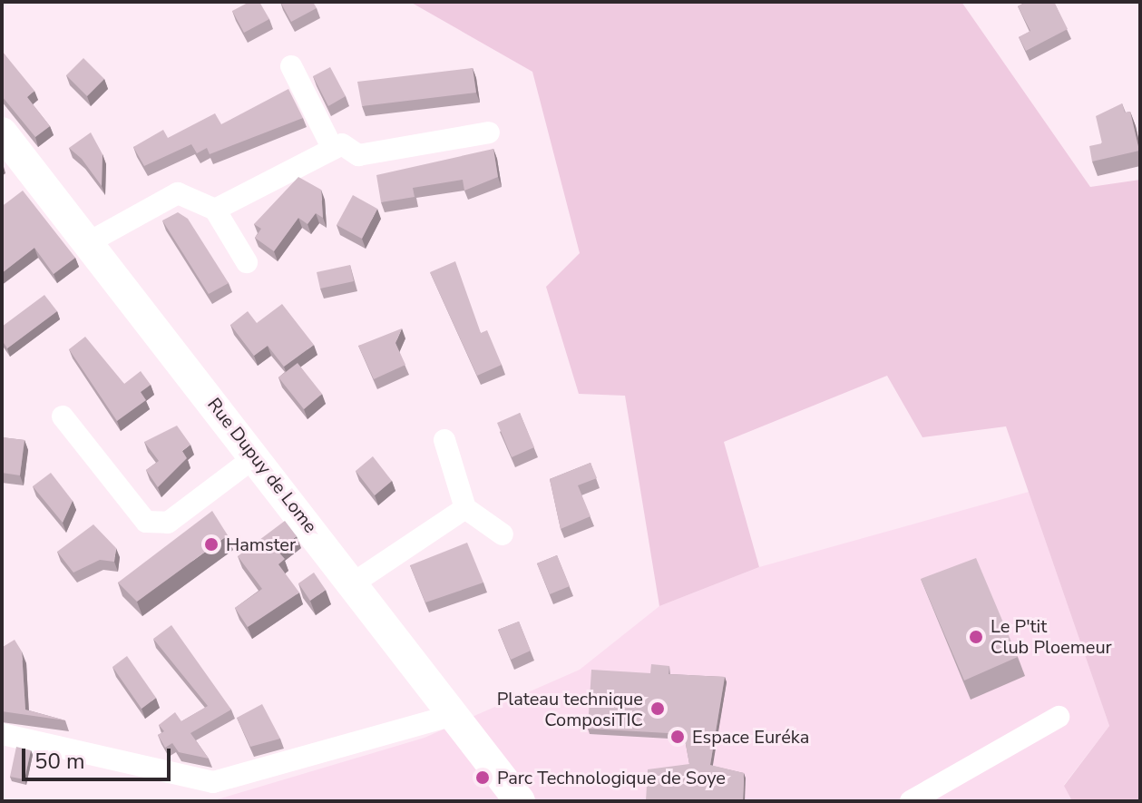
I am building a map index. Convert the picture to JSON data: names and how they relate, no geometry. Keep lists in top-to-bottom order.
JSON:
{
  "streets": {
    "street": ["Rue Dupuy de Lome"]
  },
  "places": [
    "Hamster",
    "Le P'tit Club Ploemeur",
    "Plateau technique ComposiTIC",
    "Espace Euréka",
    "Parc Technologique de Soye"
  ],
  "scale_bar": "50 m"
}
